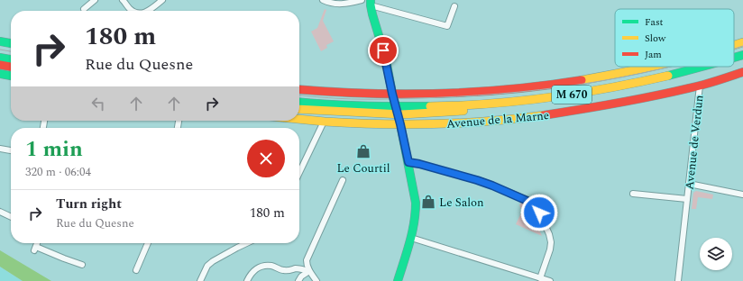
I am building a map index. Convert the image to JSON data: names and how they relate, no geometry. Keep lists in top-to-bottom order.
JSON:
{
  "streets": {
    "street": ["M 670", "Avenue de la Marne", "Avenue de Verdun"]
  },
  "crossings": [
    ["Avenue de la Marne", "Avenue de Verdun"]
  ],
  "places": {
    "shop": ["Le Courtil", "Le Salon"]
  },
  "legend": ["Fast", "Slow", "Jam"],
  "page": {
    "turn": ["180 m", "Rue du Quesne"],
    "heading": ["1 min", "320 m · 06:04"],
    "list": [
      {
        "name": "Turn right",
        "note": "Rue du Quesne",
        "value": "180 m"
      }
    ]
  }
}
